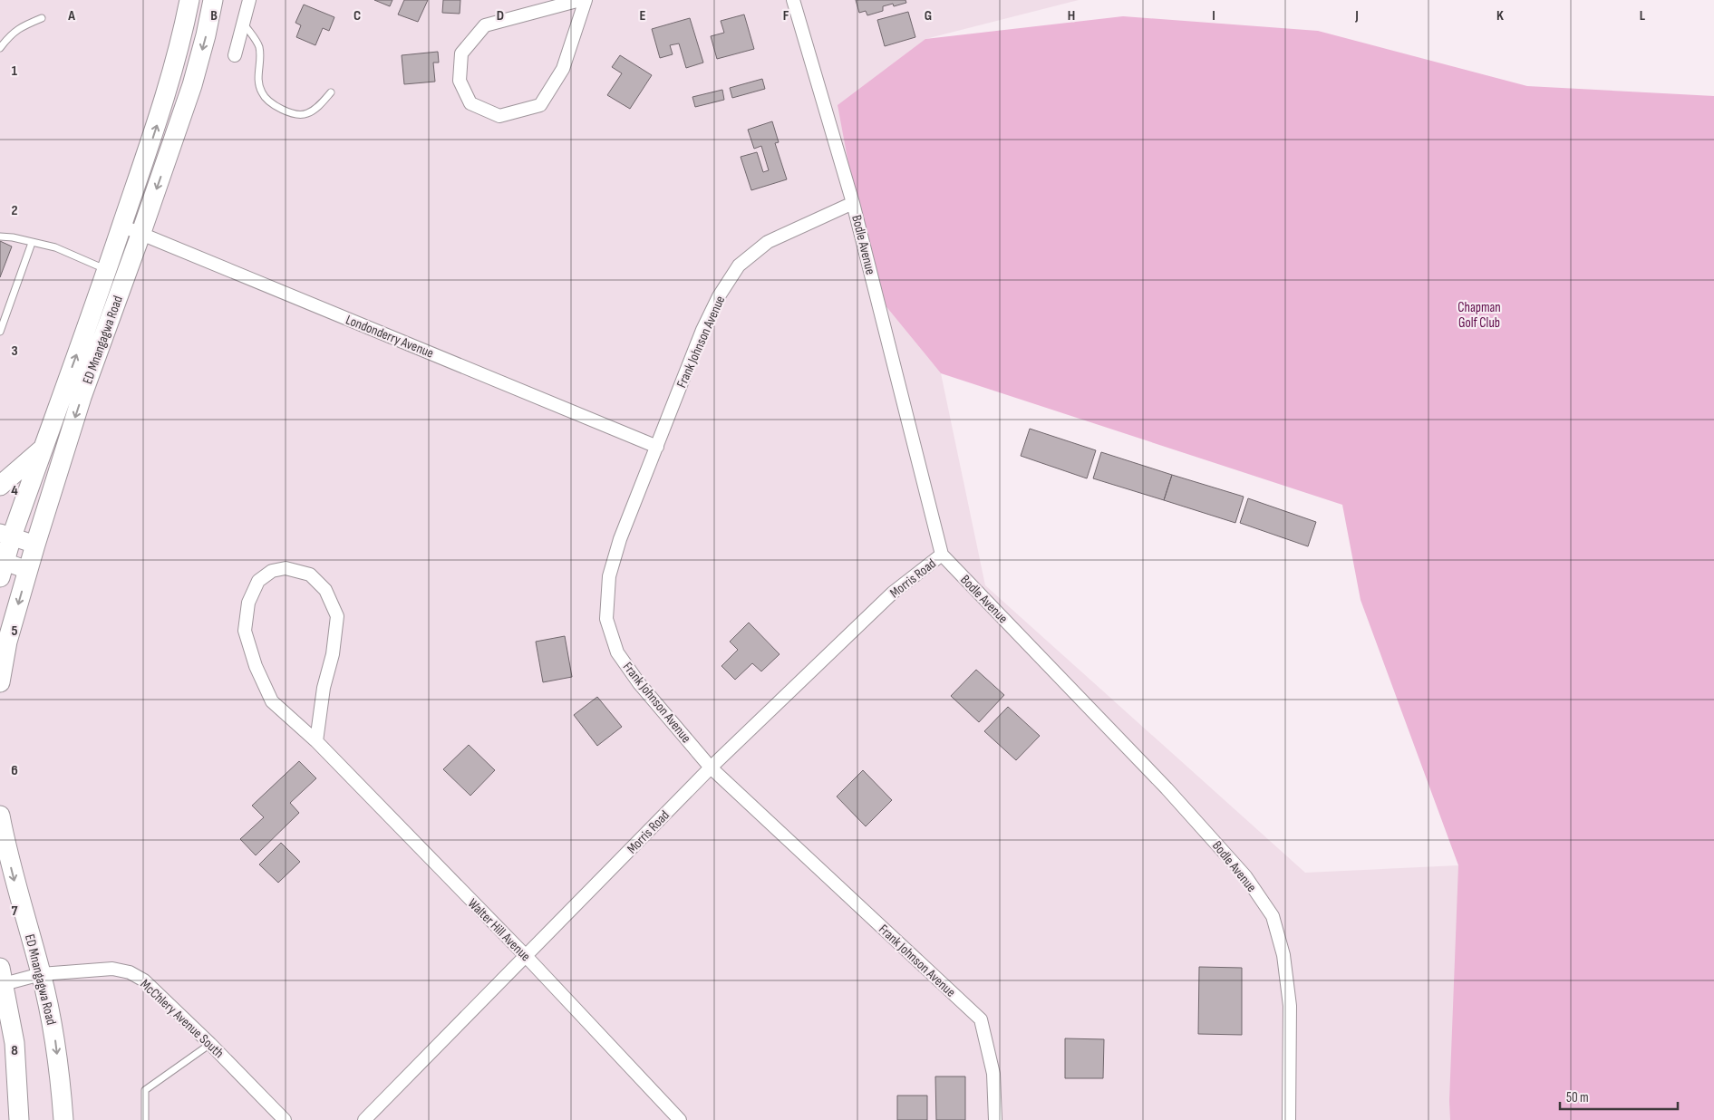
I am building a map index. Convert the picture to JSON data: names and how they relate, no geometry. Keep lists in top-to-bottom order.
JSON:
{
  "streets": {
    "main road": ["ED Mnangagwa Road"],
    "street": [
      "Bodle Avenue",
      "Londonderry Avenue",
      "Frank Johnson Avenue",
      "Morris Road",
      "Walter Hill Avenue",
      "McChlery Avenue South"
    ]
  },
  "crossings": [
    ["Bodle Avenue", "Frank Johnson Avenue"],
    ["Bodle Avenue", "Morris Road"],
    ["Londonderry Avenue", "ED Mnangagwa Road"],
    ["Londonderry Avenue", "Frank Johnson Avenue"],
    ["ED Mnangagwa Road", "McChlery Avenue South"],
    ["Frank Johnson Avenue", "Morris Road"],
    ["Morris Road", "Walter Hill Avenue"]
  ],
  "parks": ["Chapman Golf Club"],
  "scale_bar": "50 m",
  "grid": {
    "columns": [
      "A",
      "B",
      "C",
      "D",
      "E",
      "F",
      "G",
      "H",
      "I",
      "J",
      "K",
      "L"
    ],
    "rows": [
      "1",
      "2",
      "3",
      "4",
      "5",
      "6",
      "7",
      "8"
    ]
  }
}
